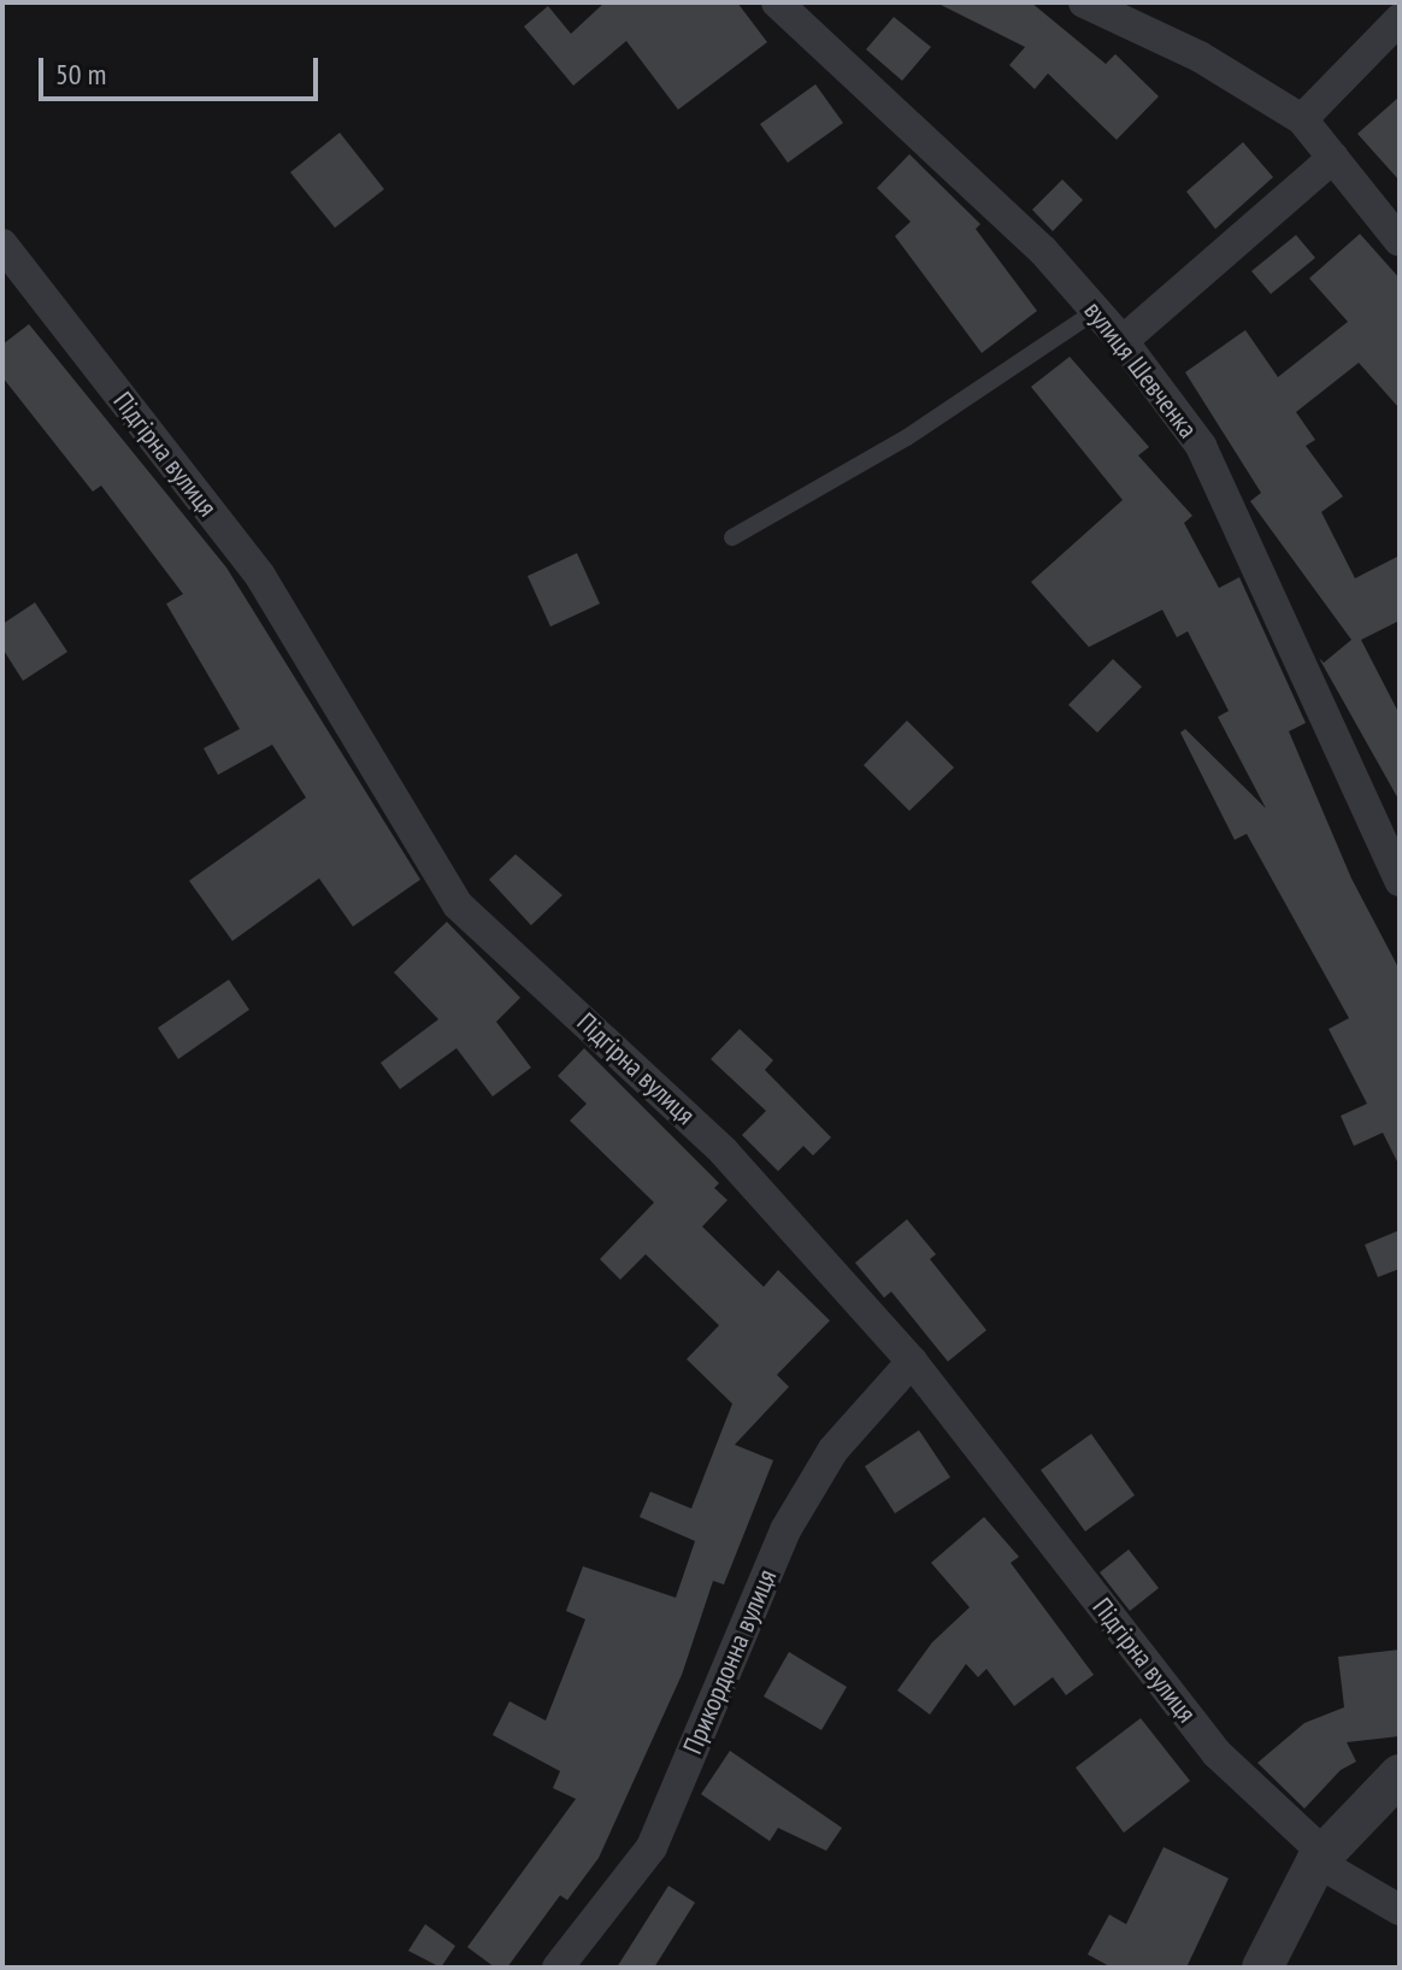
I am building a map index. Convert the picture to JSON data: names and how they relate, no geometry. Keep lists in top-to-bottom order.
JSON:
{
  "streets": {
    "street": ["вулиця Шевченка", "Підгірна вулиця", "Прикордонна вулиця"]
  },
  "crossings": [
    ["Підгірна вулиця", "Прикордонна вулиця"]
  ],
  "scale_bar": "50 m"
}
